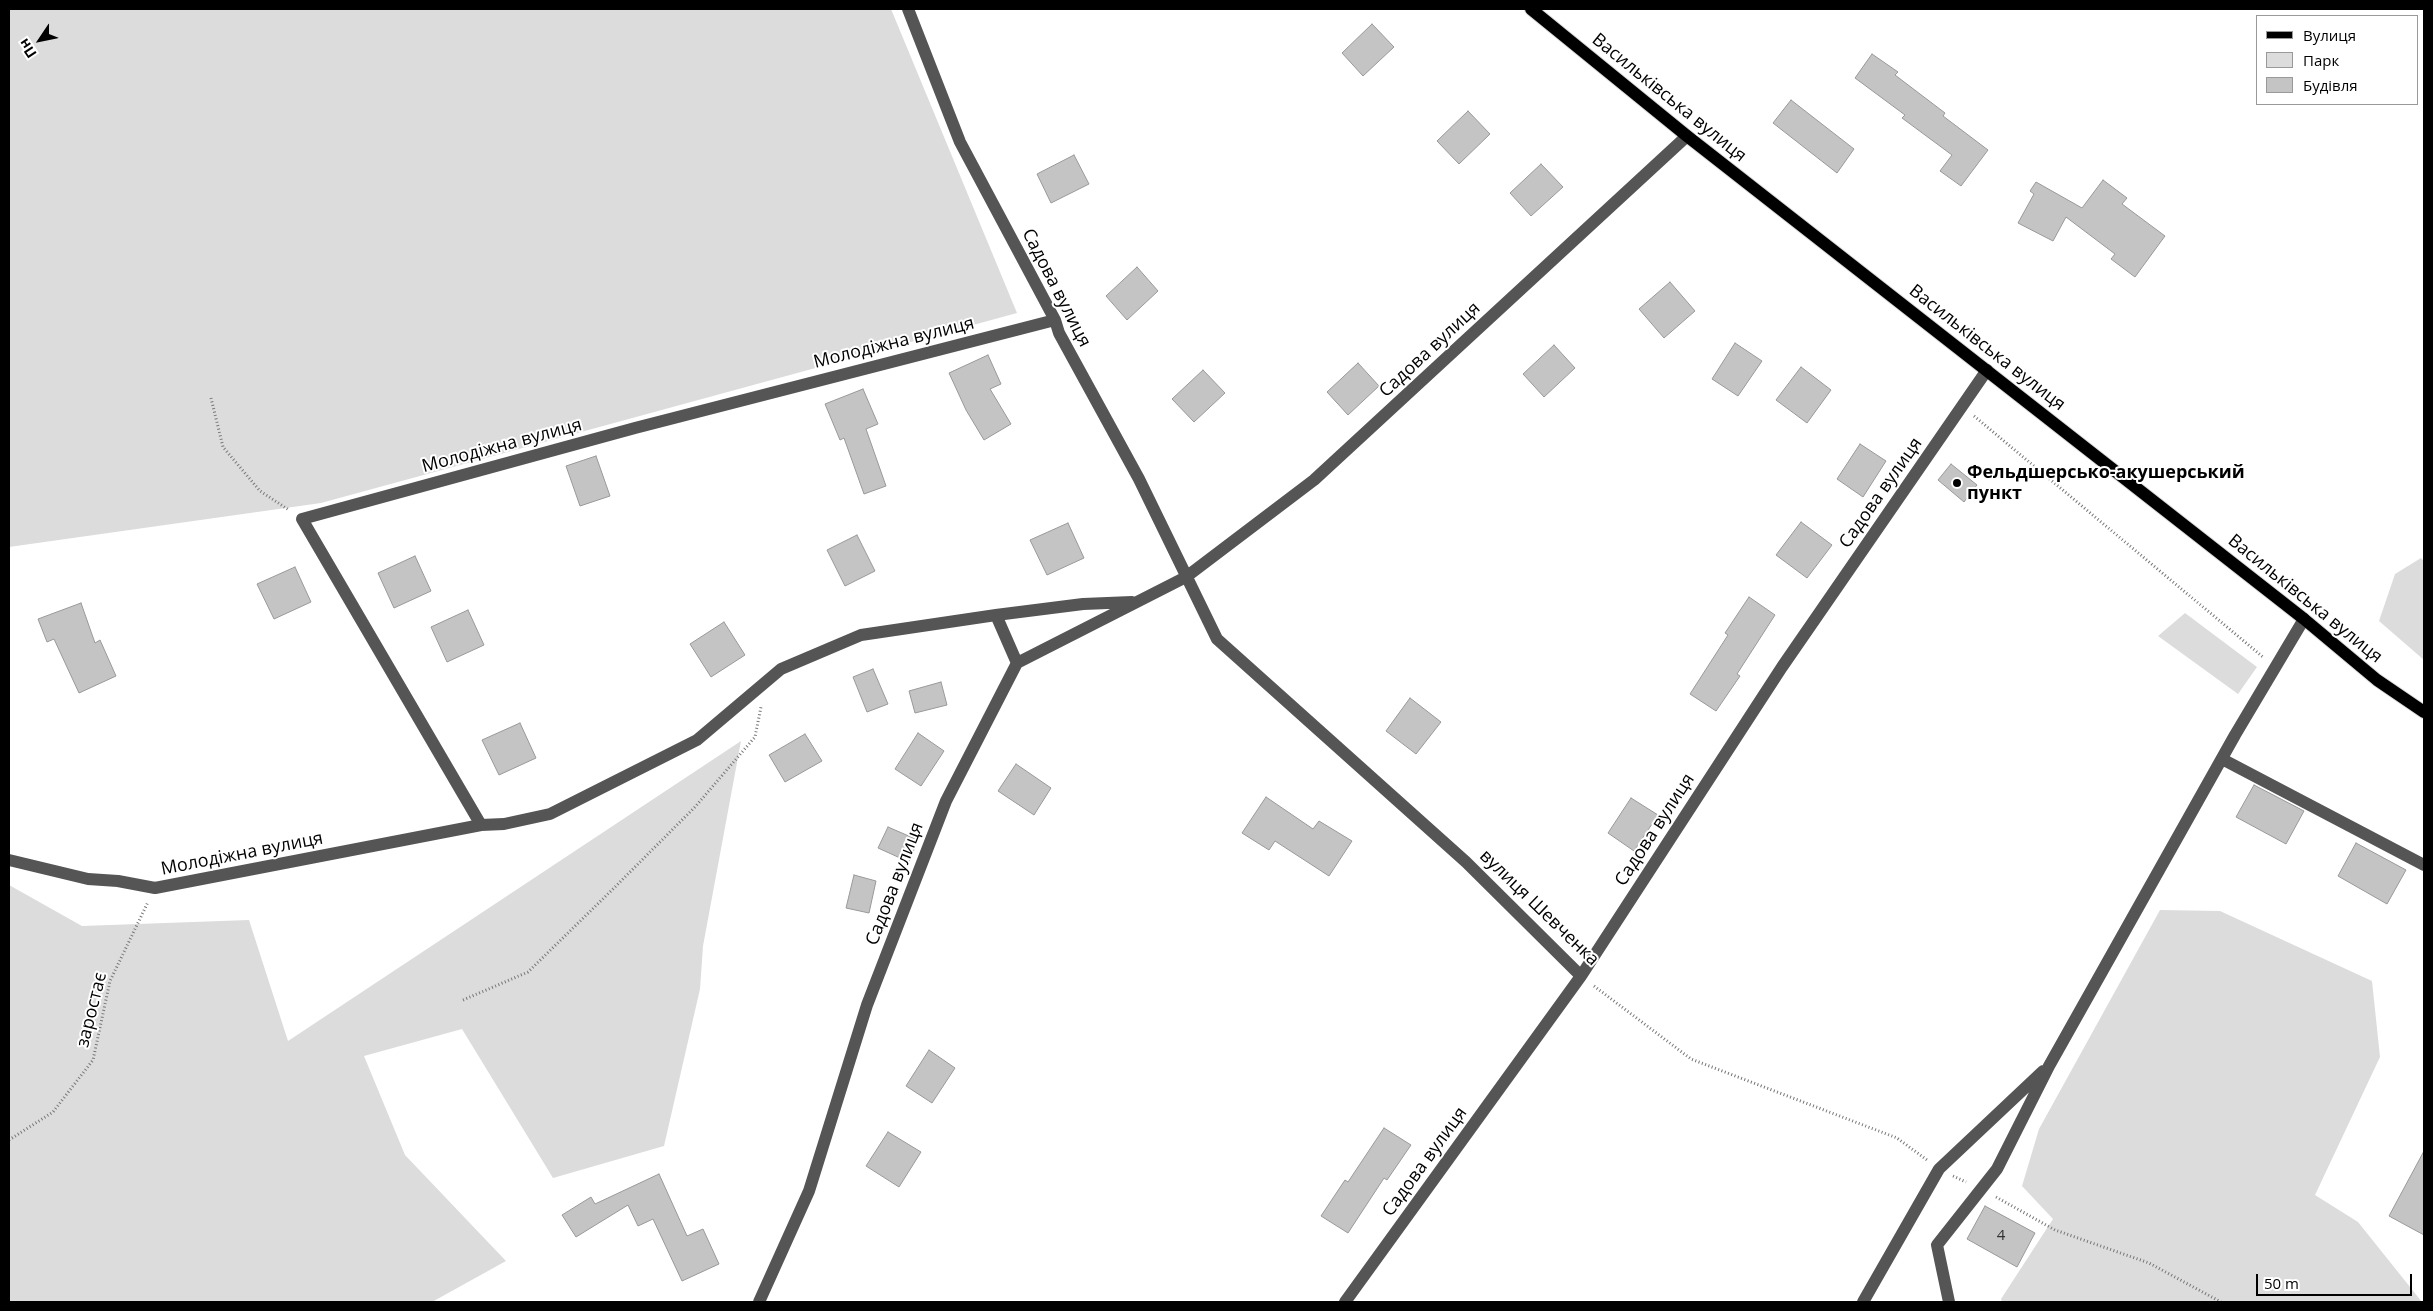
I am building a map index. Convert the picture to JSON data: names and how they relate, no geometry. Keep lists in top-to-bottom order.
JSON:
{
  "streets": {
    "main road": ["Васильківська вулиця"],
    "street": ["Садова вулиця", "Молодіжна вулиця", "вулиця Шевченка"],
    "path": ["заростає"]
  },
  "crossings": [
    ["Васильківська вулиця", "Садова вулиця"],
    ["Садова вулиця", "Молодіжна вулиця"],
    ["Садова вулиця", "вулиця Шевченка"],
    ["Молодіжна вулиця", "заростає"]
  ],
  "places": ["Фельдшерсько-акушерський пункт"],
  "house_numbers": ["4"],
  "legend": ["Вулиця", "Парк", "Будівля"],
  "scale_bar": "50 m",
  "north": "bottom left"
}
